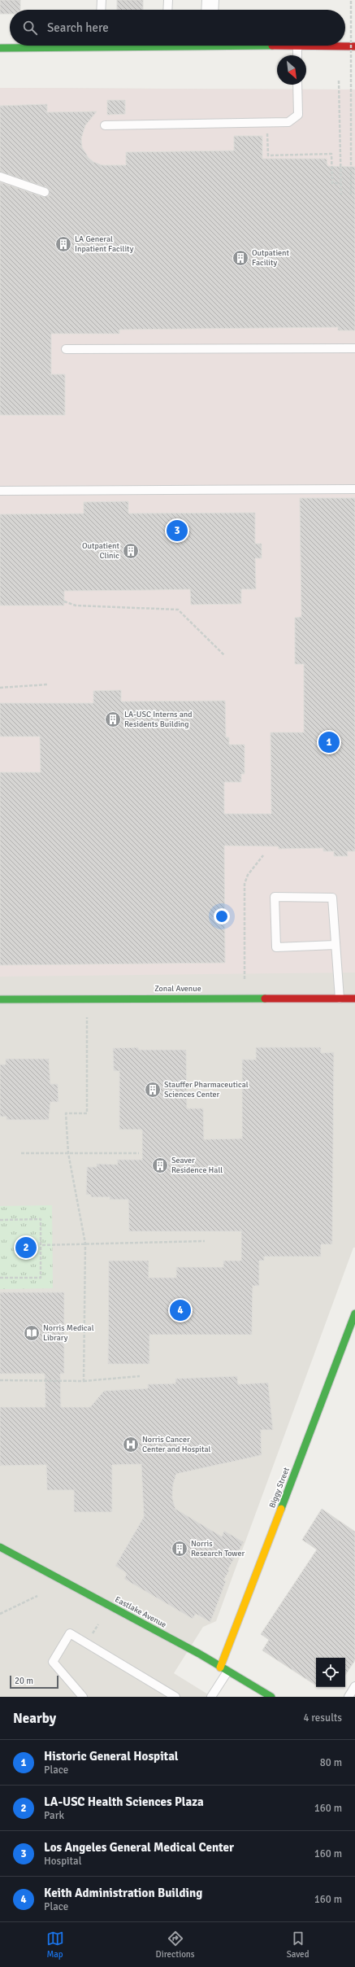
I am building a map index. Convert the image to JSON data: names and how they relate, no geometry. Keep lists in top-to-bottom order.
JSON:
{
  "streets": {
    "street": ["Zonal Avenue", "Biggy Street", "Eastlake Avenue"]
  },
  "crossings": [
    ["Biggy Street", "Eastlake Avenue"]
  ],
  "places": {
    "building": [
      "LA General Inpatient Facility",
      "Outpatient Facility",
      "Outpatient Clinic",
      "LA-USC Interns and Residents Building",
      "Stauffer Pharmaceutical Sciences Center",
      "Seaver Residence Hall",
      "Norris Research Tower"
    ],
    "library": ["Norris Medical Library"],
    "hospital": ["Norris Cancer Center and Hospital"]
  },
  "scale_bar": "20 m",
  "north": "bottom right",
  "page": {
    "search": "Search here",
    "pins": [
      "3",
      "1",
      "2",
      "4"
    ],
    "scale": "20 m",
    "heading": ["Nearby", "4 results"],
    "list": [
      {
        "mark": "1",
        "name": "Historic General Hospital",
        "note": "Place",
        "value": "80 m"
      },
      {
        "mark": "2",
        "name": "LA-USC Health Sciences Plaza",
        "note": "Park",
        "value": "160 m"
      },
      {
        "mark": "3",
        "name": "Los Angeles General Medical Center",
        "note": "Hospital",
        "value": "160 m"
      },
      {
        "mark": "4",
        "name": "Keith Administration Building",
        "note": "Place",
        "value": "160 m"
      }
    ],
    "nav": ["Map", "Directions", "Saved"]
  }
}
